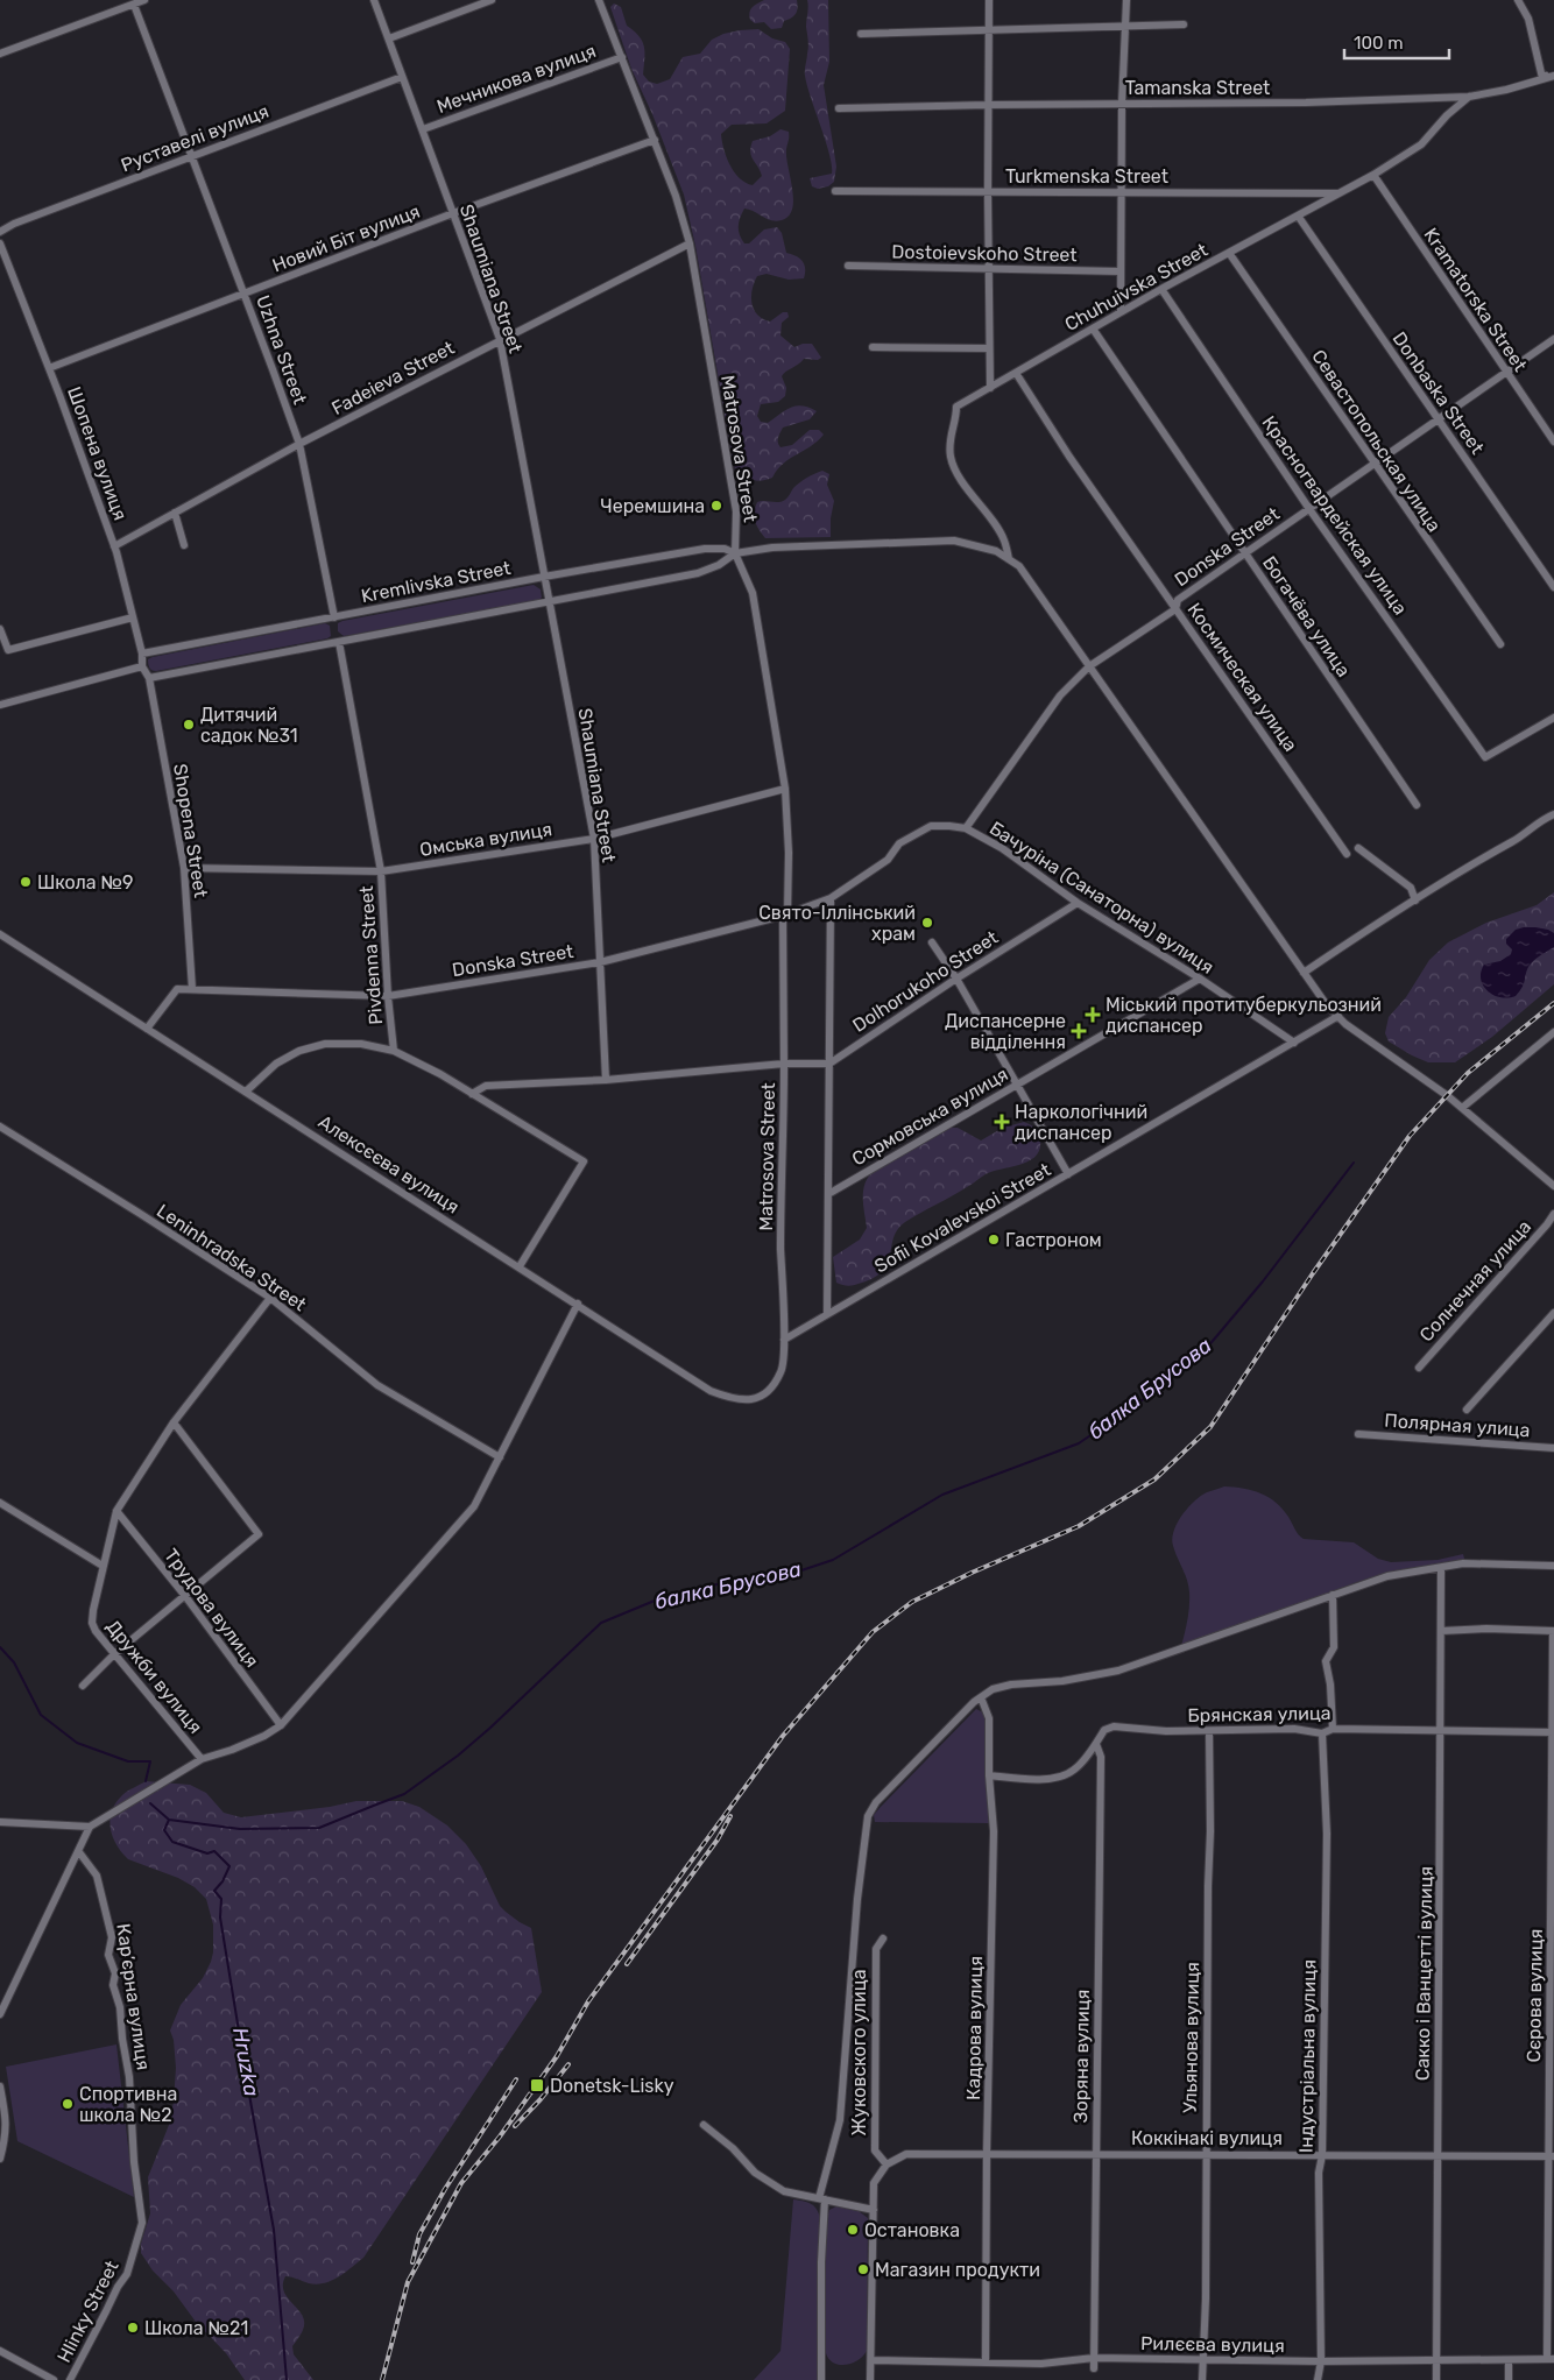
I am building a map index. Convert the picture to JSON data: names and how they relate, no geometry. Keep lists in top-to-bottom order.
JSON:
{
  "streets": {
    "street": [
      "Мечникова вулиця",
      "Tamanska Street",
      "Руставелі вулиця",
      "Turkmenska Street",
      "Новий Біт вулиця",
      "Dostoievskoho Street",
      "Shaumiana Street",
      "Chuhuivska Street",
      "Kramatorska Street",
      "Uzhna Street",
      "Fadeieva Street",
      "Donbaska Street",
      "Севастопольская улица",
      "Matrosova Street",
      "Шопена вулиця",
      "Красногвардейская улица",
      "Donska Street",
      "Kremlivska Street",
      "Богачёва улица",
      "Космическая улица",
      "Shopena Street",
      "Омська вулиця",
      "Бачуріна (Санаторна) вулиця",
      "Pivdenna Street",
      "Dolhorukoho Street",
      "Сормовська вулиця",
      "Алексєєва вулиця",
      "Sofii Kovalevskoi Street",
      "Leninhradska Street",
      "Солнечная улица",
      "Полярная улица",
      "Трудова вулиця",
      "Дружби вулиця",
      "Брянская улица",
      "Сакко і Ванцетті вулиця",
      "Сєрова вулиця",
      "Кар’єрна вулиця",
      "Кадрова вулиця",
      "Ульянова вулиця",
      "Жуковского улица",
      "Зоряна вулиця",
      "Індустріальна вулиця",
      "Коккінакі вулиця",
      "Hlinky Street",
      "Рилєєва вулиця"
    ]
  },
  "crossings": [
    ["Мечникова вулиця", "Shaumiana Street"],
    ["Мечникова вулиця", "Matrosova Street"],
    ["Tamanska Street", "Chuhuivska Street"],
    ["Руставелі вулиця", "Shaumiana Street"],
    ["Руставелі вулиця", "Uzhna Street"],
    ["Turkmenska Street", "Chuhuivska Street"],
    ["Новий Біт вулиця", "Shaumiana Street"],
    ["Новий Біт вулиця", "Uzhna Street"],
    ["Новий Біт вулиця", "Matrosova Street"],
    ["Новий Біт вулиця", "Шопена вулиця"],
    ["Shaumiana Street", "Fadeieva Street"],
    ["Shaumiana Street", "Donska Street"],
    ["Shaumiana Street", "Kremlivska Street"],
    ["Shaumiana Street", "Омська вулиця"],
    ["Chuhuivska Street", "Kramatorska Street"],
    ["Chuhuivska Street", "Donbaska Street"],
    ["Chuhuivska Street", "Севастопольская улица"],
    ["Chuhuivska Street", "Красногвардейская улица"],
    ["Chuhuivska Street", "Kremlivska Street"],
    ["Chuhuivska Street", "Богачёва улица"],
    ["Chuhuivska Street", "Космическая улица"],
    ["Kramatorska Street", "Donska Street"],
    ["Uzhna Street", "Fadeieva Street"],
    ["Uzhna Street", "Kremlivska Street"],
    ["Fadeieva Street", "Matrosova Street"],
    ["Fadeieva Street", "Шопена вулиця"],
    ["Donbaska Street", "Donska Street"],
    ["Севастопольская улица", "Donska Street"],
    ["Matrosova Street", "Donska Street"],
    ["Matrosova Street", "Kremlivska Street"],
    ["Matrosova Street", "Омська вулиця"],
    ["Matrosova Street", "Алексєєва вулиця"],
    ["Matrosova Street", "Sofii Kovalevskoi Street"],
    ["Шопена вулиця", "Kremlivska Street"],
    ["Красногвардейская улица", "Donska Street"],
    ["Donska Street", "Kremlivska Street"],
    ["Donska Street", "Богачёва улица"],
    ["Donska Street", "Космическая улица"],
    ["Donska Street", "Shopena Street"],
    ["Donska Street", "Бачуріна (Санаторна) вулиця"],
    ["Donska Street", "Pivdenna Street"],
    ["Kremlivska Street", "Shopena Street"],
    ["Kremlivska Street", "Pivdenna Street"],
    ["Shopena Street", "Омська вулиця"],
    ["Омська вулиця", "Pivdenna Street"],
    ["Бачуріна (Санаторна) вулиця", "Dolhorukoho Street"],
    ["Бачуріна (Санаторна) вулиця", "Сормовська вулиця"],
    ["Бачуріна (Санаторна) вулиця", "Sofii Kovalevskoi Street"],
    ["Pivdenna Street", "Алексєєва вулиця"],
    ["Брянская улица", "Сакко і Ванцетті вулиця"],
    ["Брянская улица", "Сєрова вулиця"],
    ["Брянская улица", "Кадрова вулиця"],
    ["Брянская улица", "Ульянова вулиця"],
    ["Брянская улица", "Зоряна вулиця"],
    ["Брянская улица", "Індустріальна вулиця"],
    ["Сакко і Ванцетті вулиця", "Коккінакі вулиця"],
    ["Сакко і Ванцетті вулиця", "Рилєєва вулиця"],
    ["Сєрова вулиця", "Коккінакі вулиця"],
    ["Сєрова вулиця", "Рилєєва вулиця"],
    ["Кар’єрна вулиця", "Hlinky Street"],
    ["Кадрова вулиця", "Коккінакі вулиця"],
    ["Кадрова вулиця", "Рилєєва вулиця"],
    ["Ульянова вулиця", "Коккінакі вулиця"],
    ["Ульянова вулиця", "Рилєєва вулиця"],
    ["Жуковского улица", "Коккінакі вулиця"],
    ["Зоряна вулиця", "Коккінакі вулиця"],
    ["Зоряна вулиця", "Рилєєва вулиця"],
    ["Індустріальна вулиця", "Коккінакі вулиця"],
    ["Індустріальна вулиця", "Рилєєва вулиця"]
  ],
  "water": ["балка Брусова", "Hruzka"],
  "places": {
    "other": [
      "Черемшина",
      "Дитячий садок №31",
      "Школа №9",
      "Свято-Іллінський храм",
      "Гастроном",
      "Спортивна школа №2",
      "Остановка",
      "Магазин продукти",
      "Школа №21"
    ],
    "health": ["Міський протитуберкульозний диспансер", "Диспансерне відділення", "Наркологічний диспансер"],
    "transit": ["Donetsk-Lisky"]
  },
  "scale_bar": "100 m"
}
